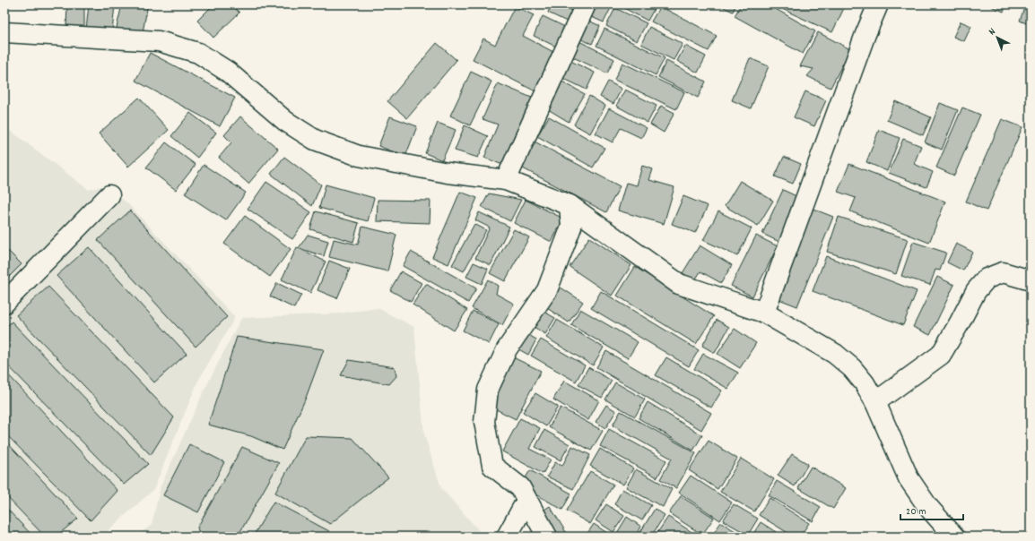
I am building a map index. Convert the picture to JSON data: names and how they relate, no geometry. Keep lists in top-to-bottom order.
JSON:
{
  "scale_bar": "20 m",
  "north": "top left"
}
